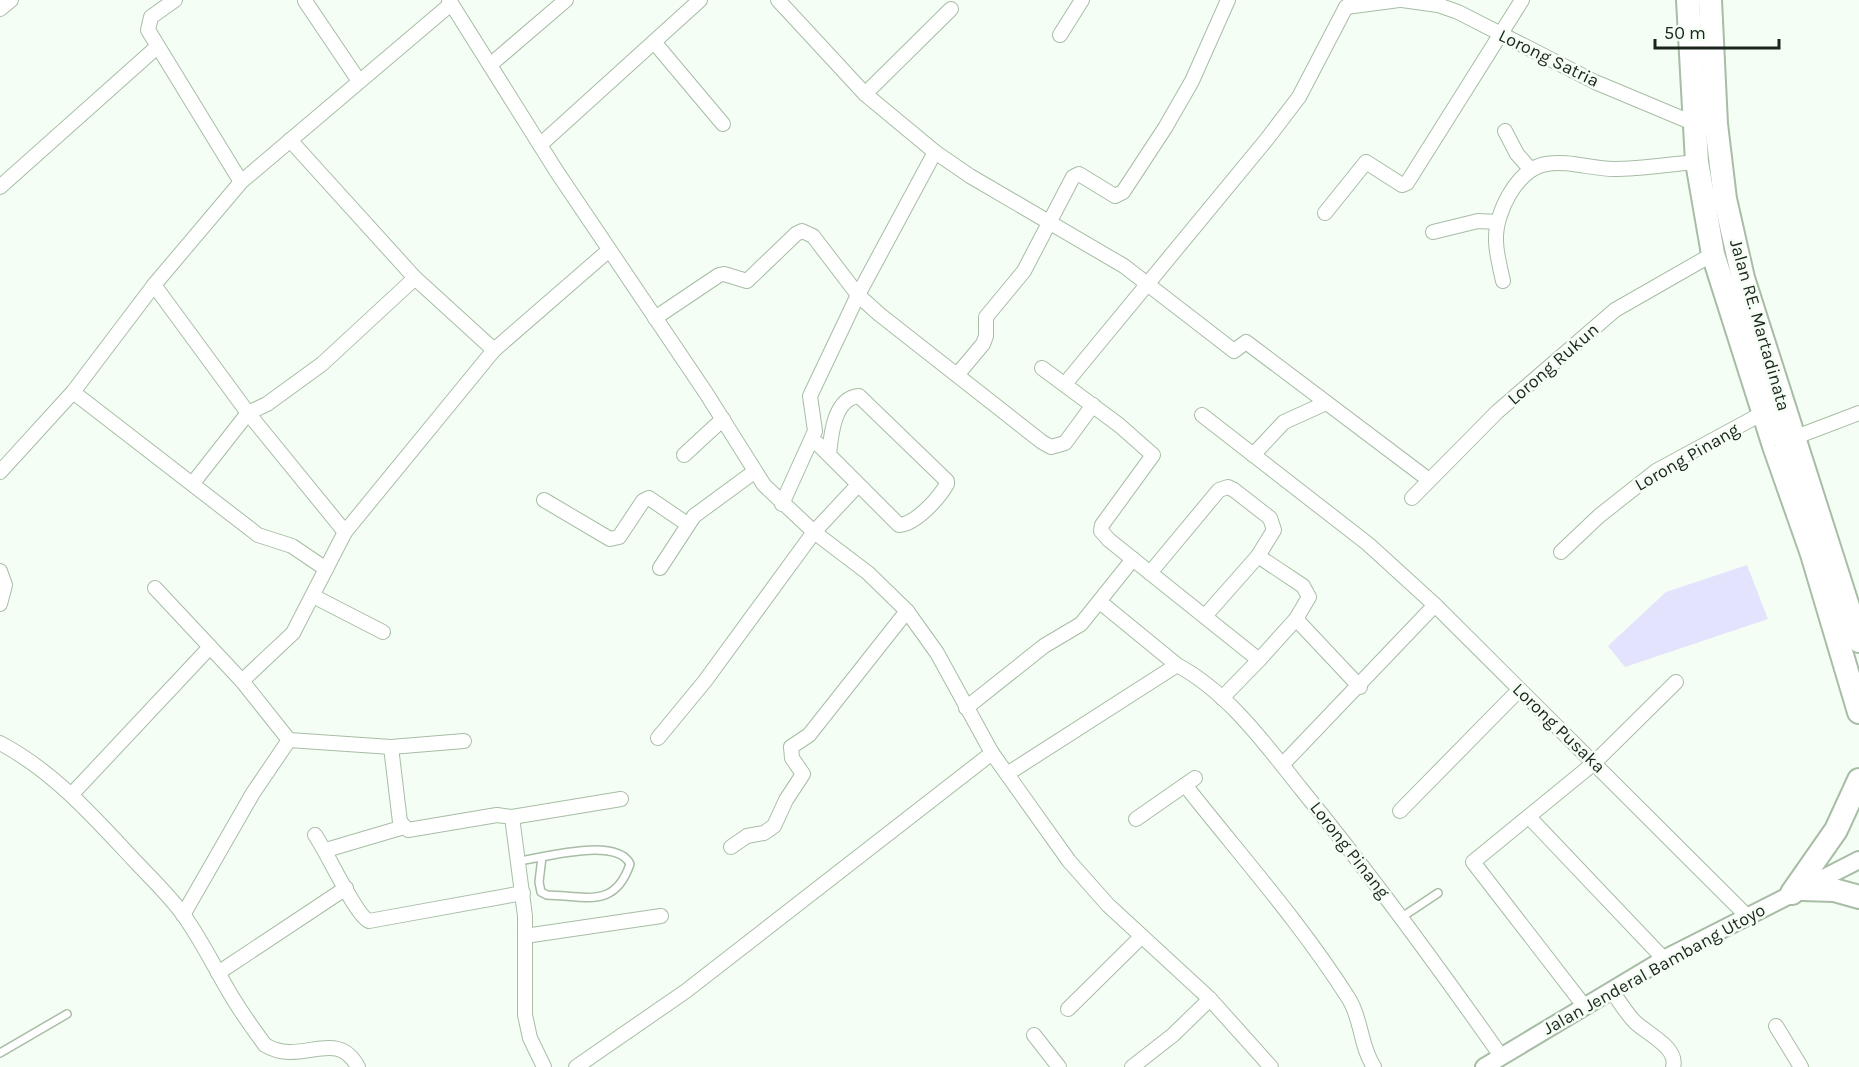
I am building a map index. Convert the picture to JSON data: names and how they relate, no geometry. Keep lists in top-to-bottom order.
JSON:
{
  "streets": {
    "highway": ["Jalan RE. Martadinata"],
    "street": [
      "Lorong Satria",
      "Lorong Rukun",
      "Lorong Pinang",
      "Lorong Pusaka",
      "Jalan Jenderal Bambang Utoyo"
    ]
  },
  "crossings": [
    ["Lorong Pinang", "Jalan Jenderal Bambang Utoyo"],
    ["Lorong Pusaka", "Jalan Jenderal Bambang Utoyo"]
  ],
  "scale_bar": "50 m"
}
